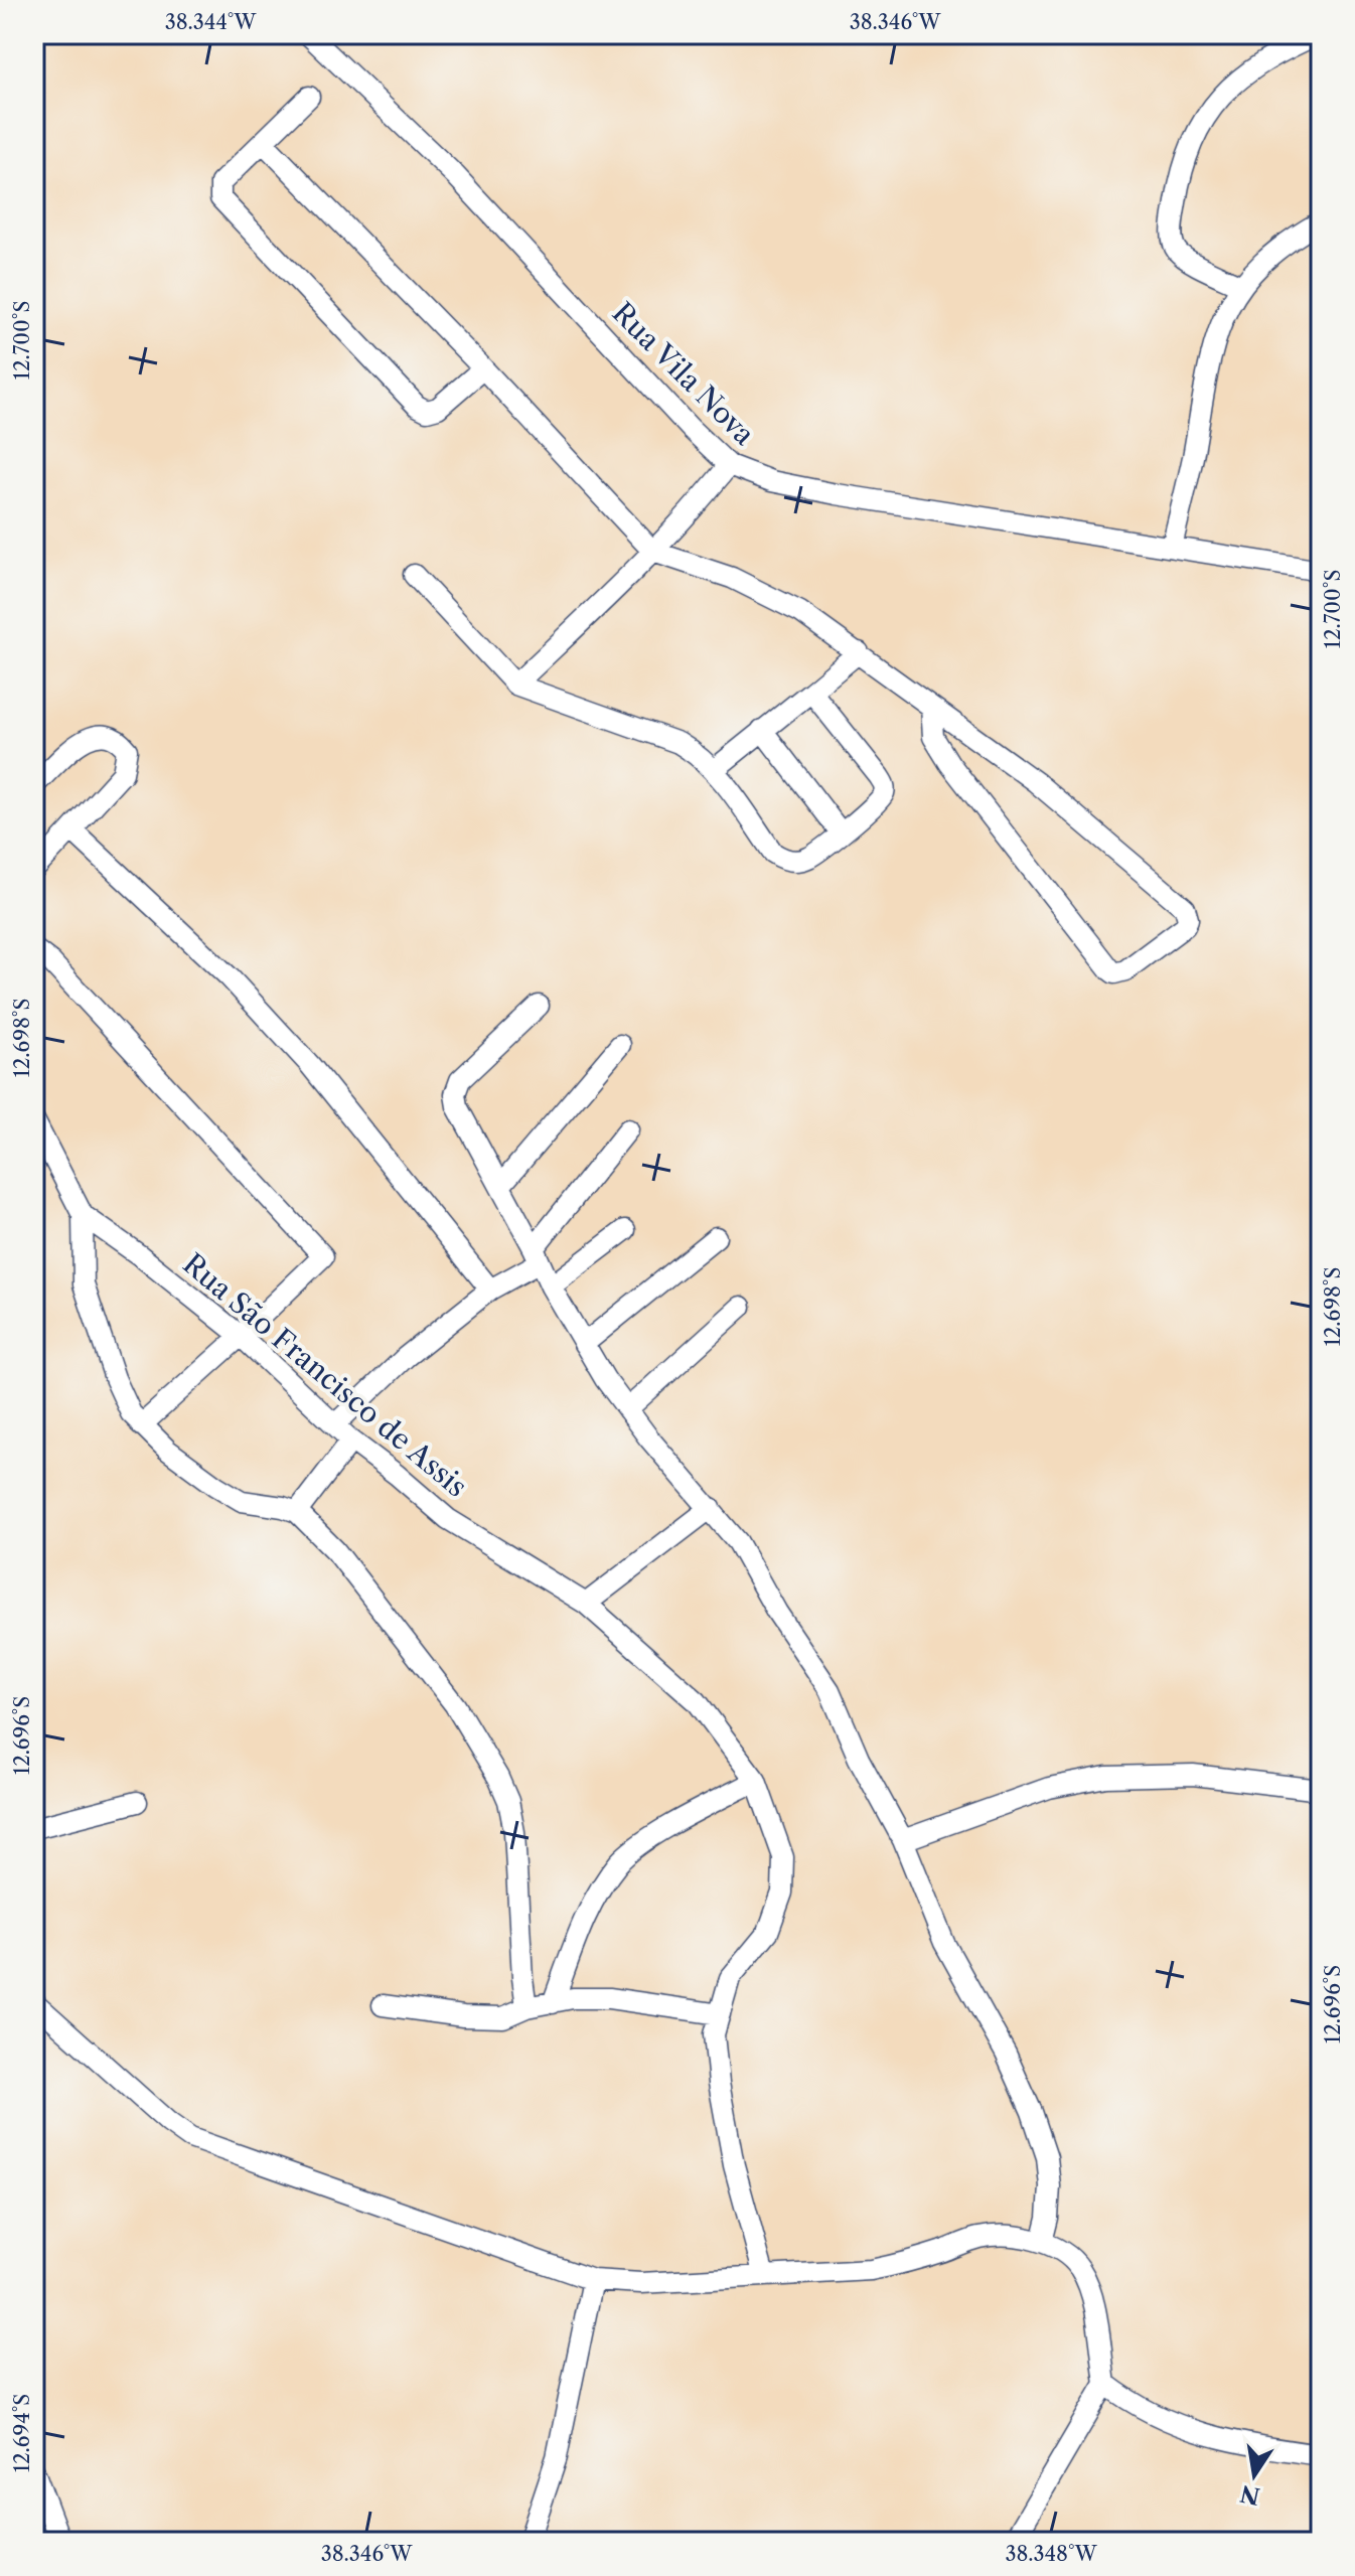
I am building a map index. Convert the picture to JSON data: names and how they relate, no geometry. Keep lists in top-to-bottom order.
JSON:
{
  "streets": {
    "street": ["Rua Vila Nova", "Rua São Francisco de Assis"]
  },
  "north": "bottom",
  "coordinates": [
    "38.344°W",
    "38.346°W",
    "12.700°S",
    "12.698°S",
    "12.696°S",
    "12.694°S",
    "38.348°W"
  ]
}
